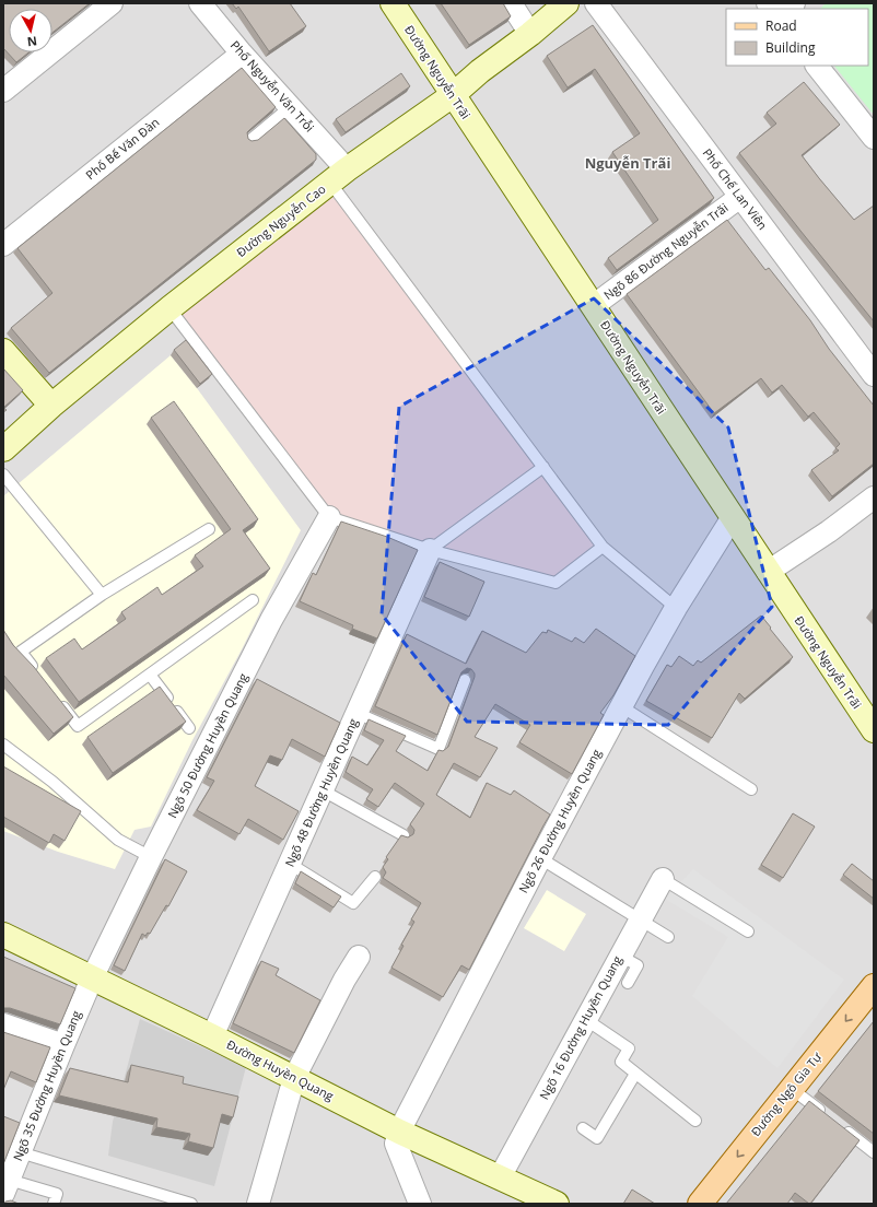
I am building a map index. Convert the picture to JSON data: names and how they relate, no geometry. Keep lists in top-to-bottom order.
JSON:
{
  "streets": {
    "main road": [
      "Đường Nguyễn Trãi",
      "Đường Nguyễn Cao",
      "Đường Huyền Quang",
      "Đường Ngô Gia Tự"
    ],
    "street": [
      "Phố Nguyễn Văn Trỗi",
      "Phố Bế Văn Đàn",
      "Phố Chế Lan Viên",
      "Ngõ 86 Đường Nguyễn Trãi",
      "Ngõ 50 Đường Huyền Quang",
      "Ngõ 48 Đường Huyền Quang",
      "Ngõ 26 Đường Huyền Quang",
      "Ngõ 16 Đường Huyền Quang",
      "Ngõ 35 Đường Huyền Quang"
    ]
  },
  "crossings": [
    ["Đường Nguyễn Trãi", "Đường Nguyễn Cao"],
    ["Đường Nguyễn Trãi", "Ngõ 86 Đường Nguyễn Trãi"],
    ["Đường Nguyễn Trãi", "Ngõ 26 Đường Huyền Quang"],
    ["Phố Nguyễn Văn Trỗi", "Phố Bế Văn Đàn"],
    ["Phố Nguyễn Văn Trỗi", "Đường Nguyễn Cao"],
    ["Phố Chế Lan Viên", "Ngõ 86 Đường Nguyễn Trãi"],
    ["Ngõ 50 Đường Huyền Quang", "Đường Huyền Quang"],
    ["Ngõ 50 Đường Huyền Quang", "Ngõ 35 Đường Huyền Quang"],
    ["Ngõ 48 Đường Huyền Quang", "Đường Huyền Quang"],
    ["Ngõ 26 Đường Huyền Quang", "Đường Huyền Quang"],
    ["Ngõ 16 Đường Huyền Quang", "Đường Huyền Quang"],
    ["Đường Huyền Quang", "Ngõ 35 Đường Huyền Quang"]
  ],
  "one_way": ["Đường Ngô Gia Tự"],
  "districts": ["Nguyễn Trãi"],
  "legend": ["Road", "Building"],
  "north": "bottom"
}
